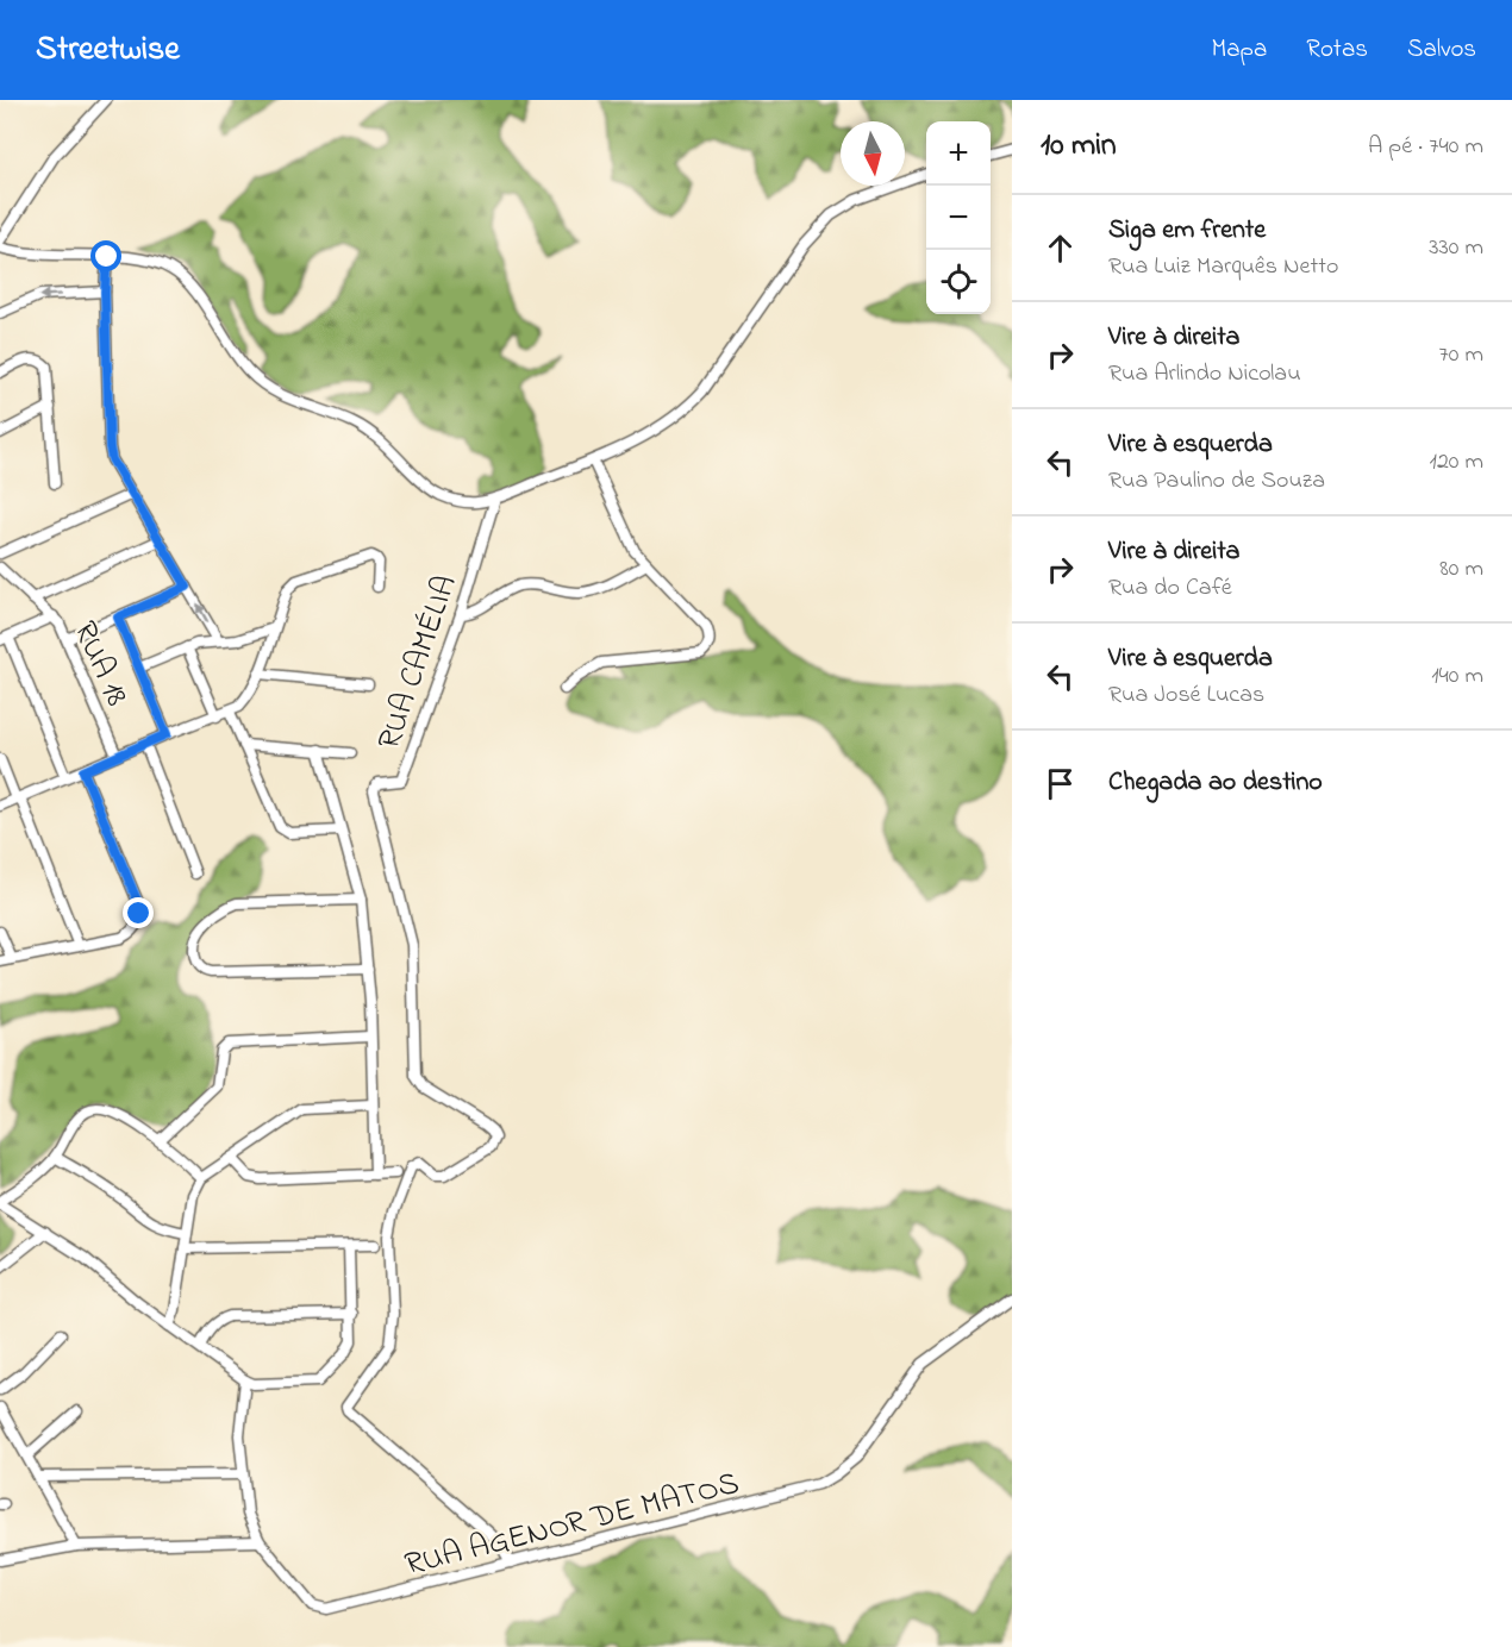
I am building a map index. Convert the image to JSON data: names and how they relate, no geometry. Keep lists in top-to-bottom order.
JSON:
{
  "streets": {
    "street": ["RUA CAMÉLIA", "RUA 18", "RUA AGENOR DE MATOS"]
  },
  "crossings": [
    ["RUA CAMÉLIA", "RUA AGENOR DE MATOS"]
  ],
  "north": "bottom",
  "page": {
    "header": "Streetwise",
    "nav": ["Mapa", "Rotas", "Salvos"],
    "heading": ["10 min", "A pé · 740 m"],
    "map_buttons": ["+", "−"],
    "list": [
      ["Siga em frente", "Rua Luiz Marquês Netto", "330 m"],
      ["Vire à direita", "Rua Arlindo Nicolau", "70 m"],
      ["Vire à esquerda", "Rua Paulino de Souza", "120 m"],
      ["Vire à direita", "Rua do Café", "80 m"],
      ["Vire à esquerda", "Rua José Lucas", "140 m"],
      "Chegada ao destino"
    ]
  }
}
